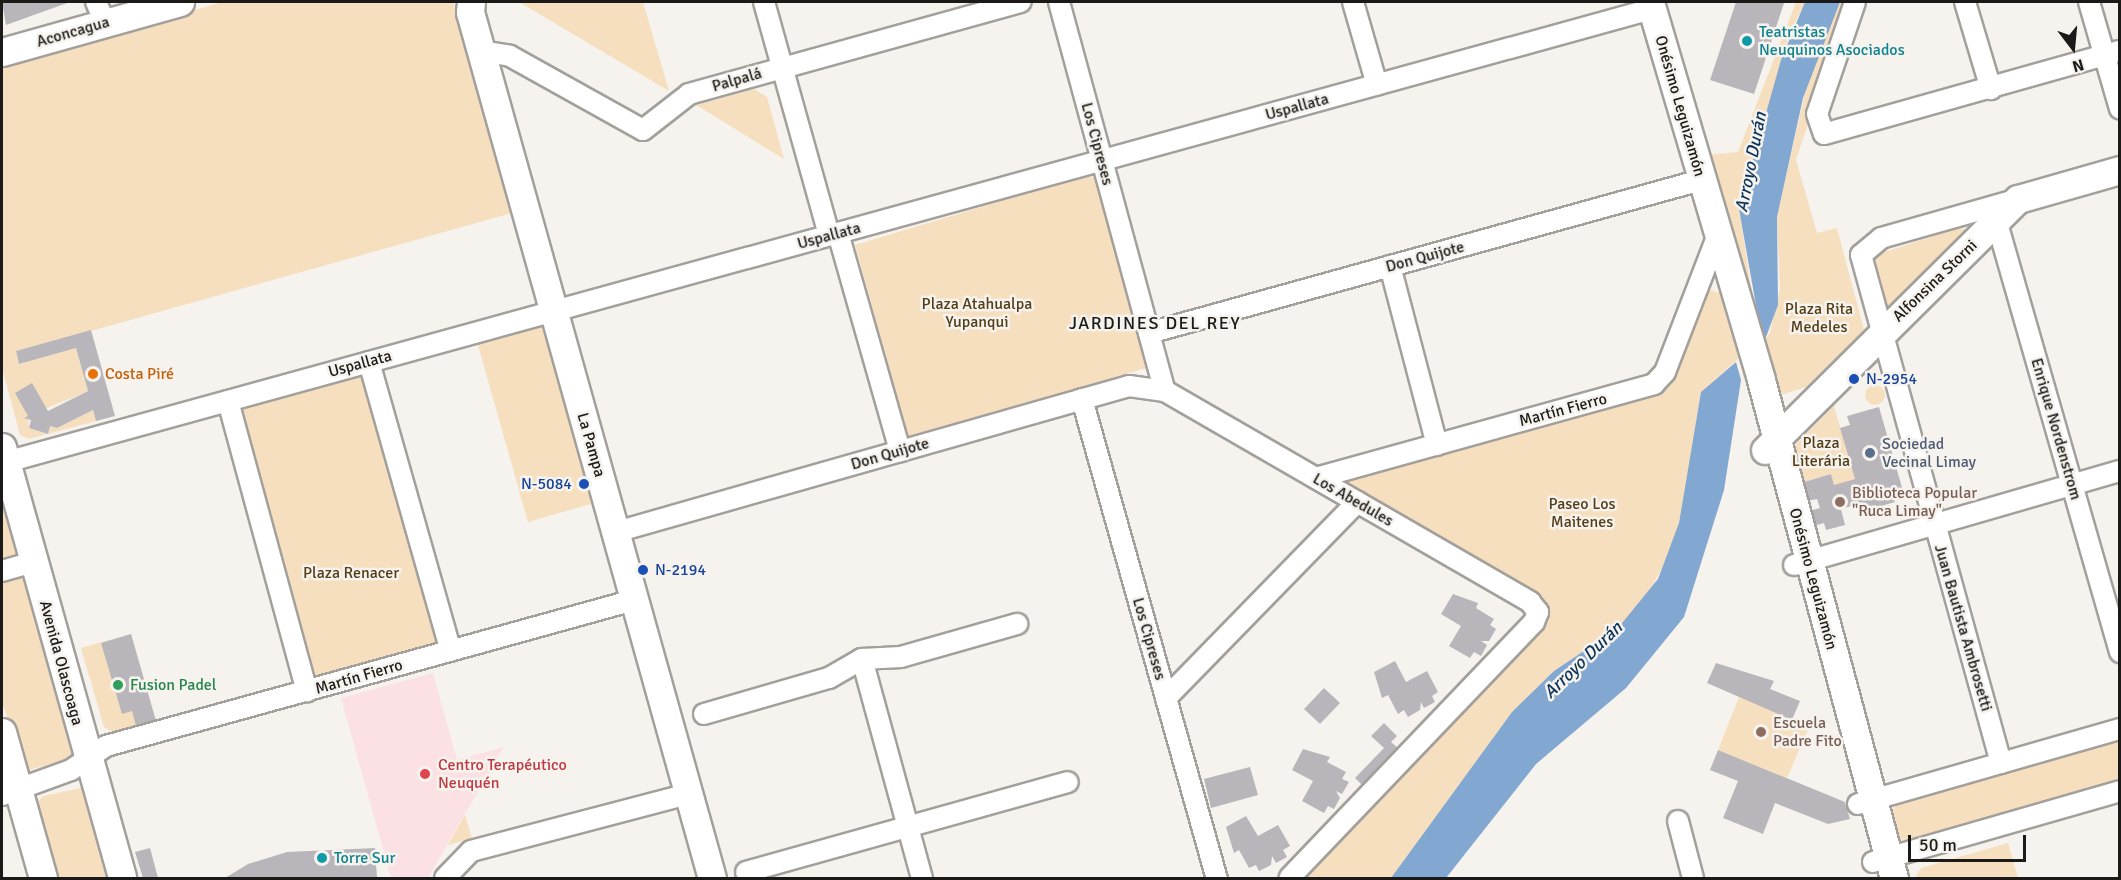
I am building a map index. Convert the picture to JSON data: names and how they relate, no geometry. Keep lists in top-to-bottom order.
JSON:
{
  "streets": {
    "street": [
      "Aconcagua",
      "Palpalá",
      "Onésimo Leguizamón",
      "Uspallata",
      "Los Cipreses",
      "Don Quijote",
      "Alfonsina Storni",
      "Martín Fierro",
      "Enrique Nordenstrom",
      "La Pampa",
      "Los Abedules",
      "Juan Bautista Ambrosetti",
      "Avenida Olascoaga"
    ]
  },
  "crossings": [
    ["Palpalá", "La Pampa"],
    ["Onésimo Leguizamón", "Uspallata"],
    ["Onésimo Leguizamón", "Don Quijote"],
    ["Onésimo Leguizamón", "Alfonsina Storni"],
    ["Onésimo Leguizamón", "Martín Fierro"],
    ["Uspallata", "Los Cipreses"],
    ["Uspallata", "La Pampa"],
    ["Uspallata", "Avenida Olascoaga"],
    ["Los Cipreses", "Don Quijote"],
    ["Los Cipreses", "Los Abedules"],
    ["Don Quijote", "La Pampa"],
    ["Don Quijote", "Los Abedules"],
    ["Alfonsina Storni", "Enrique Nordenstrom"],
    ["Alfonsina Storni", "Juan Bautista Ambrosetti"],
    ["Martín Fierro", "La Pampa"],
    ["Martín Fierro", "Los Abedules"],
    ["Martín Fierro", "Avenida Olascoaga"]
  ],
  "districts": ["JARDINES DEL REY"],
  "water": ["Arroyo Durán"],
  "parks": [
    "Plaza Atahualpa Yupanqui",
    "Plaza Rita Medeles",
    "Plaza Literária",
    "Paseo Los Maitenes",
    "Plaza Renacer"
  ],
  "places": [
    "Teatristas Neuquinos Asociados",
    "Costa Piré",
    "N-2954",
    "Sociedad Vecinal Limay",
    "N-5084",
    "Biblioteca Popular \"Ruca Limay\"",
    "N-2194",
    "Fusion Padel",
    "Escuela Padre Fito",
    "Centro Terapéutico Neuquén",
    "Torre Sur"
  ],
  "scale_bar": "50 m",
  "north": "bottom"
}
